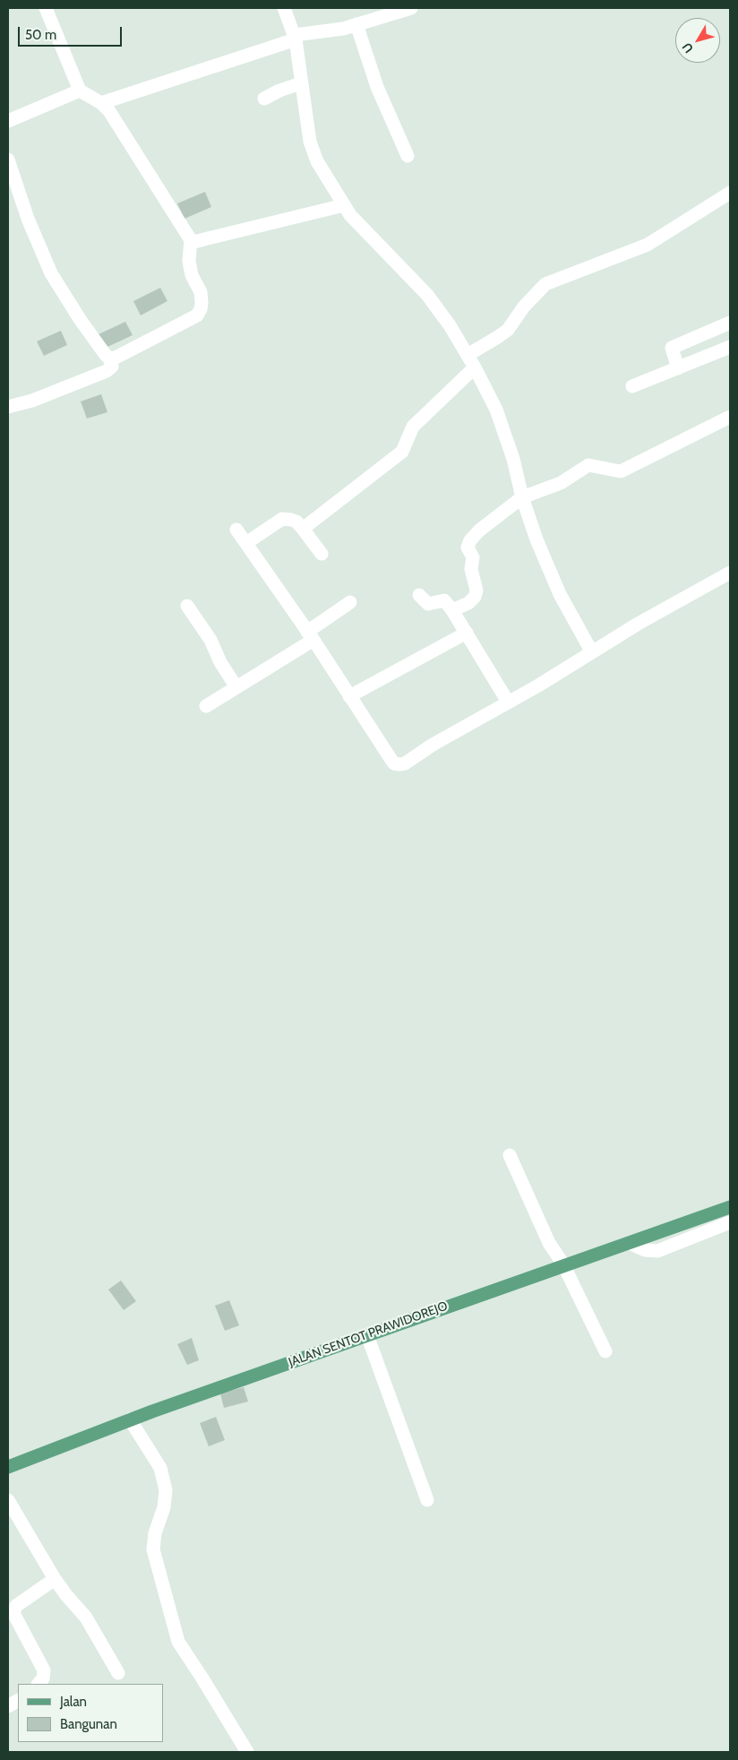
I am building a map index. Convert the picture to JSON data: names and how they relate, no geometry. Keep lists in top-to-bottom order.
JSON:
{
  "streets": {
    "main road": ["JALAN SENTOT PRAWIDOREJO"]
  },
  "legend": ["Jalan", "Bangunan"],
  "scale_bar": "50 m",
  "north": "bottom left"
}
